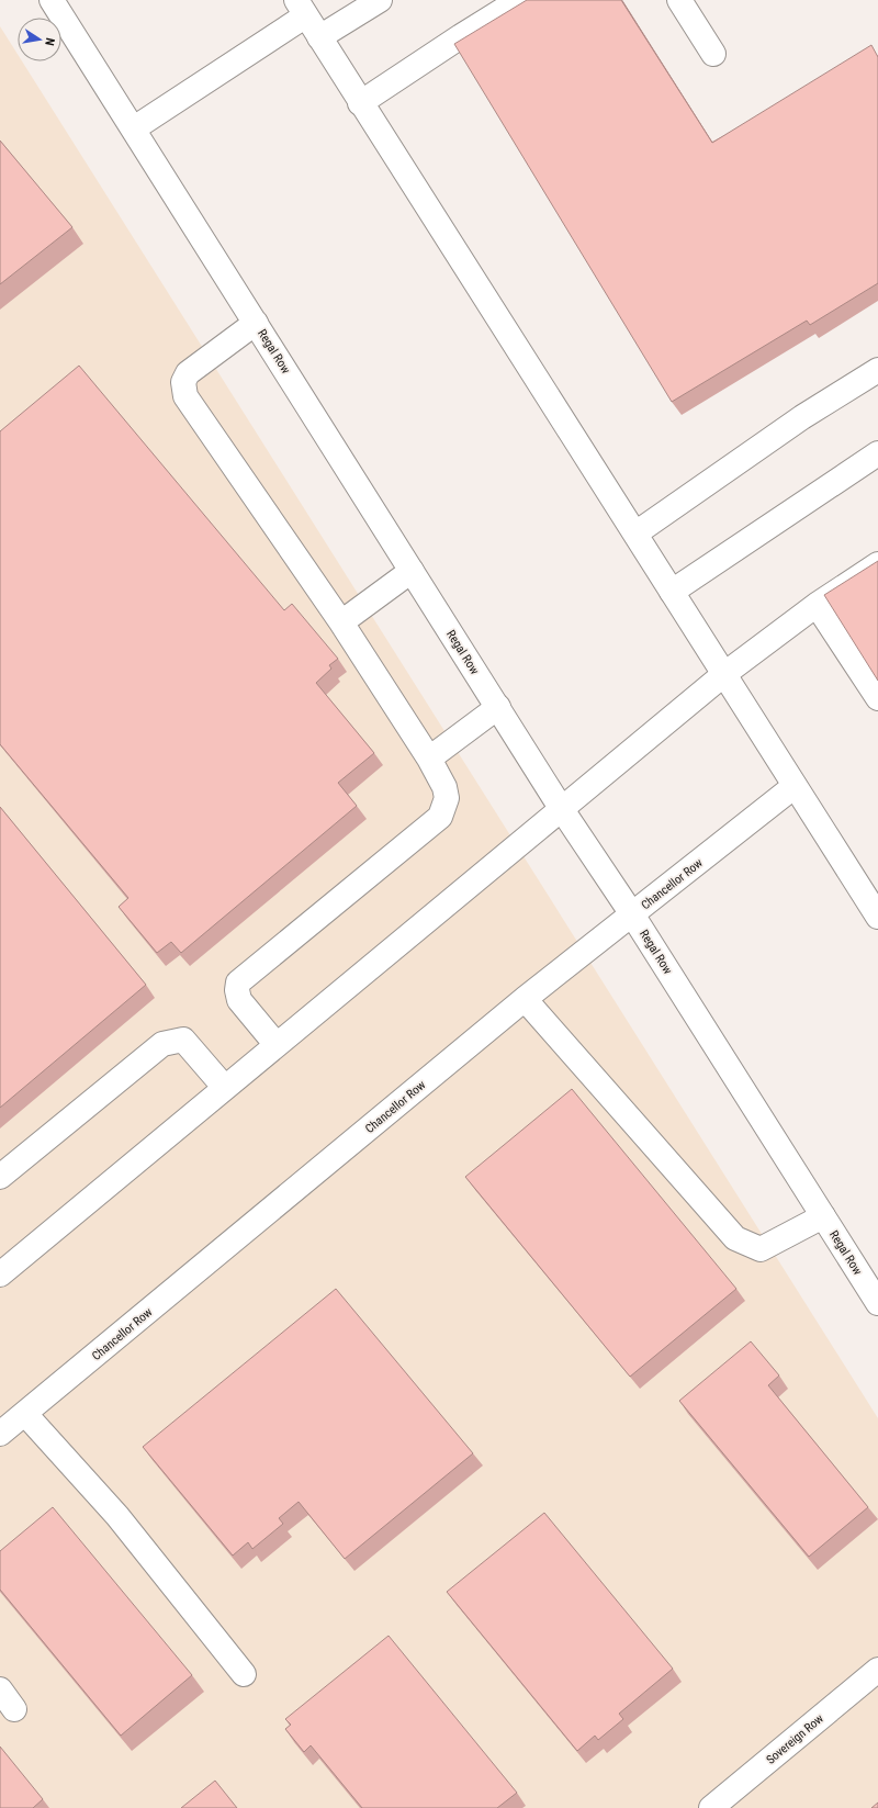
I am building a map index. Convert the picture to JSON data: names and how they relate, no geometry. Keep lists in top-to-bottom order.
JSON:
{
  "streets": {
    "main road": ["Regal Row", "Chancellor Row", "Sovereign Row"]
  },
  "crossings": [
    ["Regal Row", "Chancellor Row"]
  ],
  "north": "right"
}
